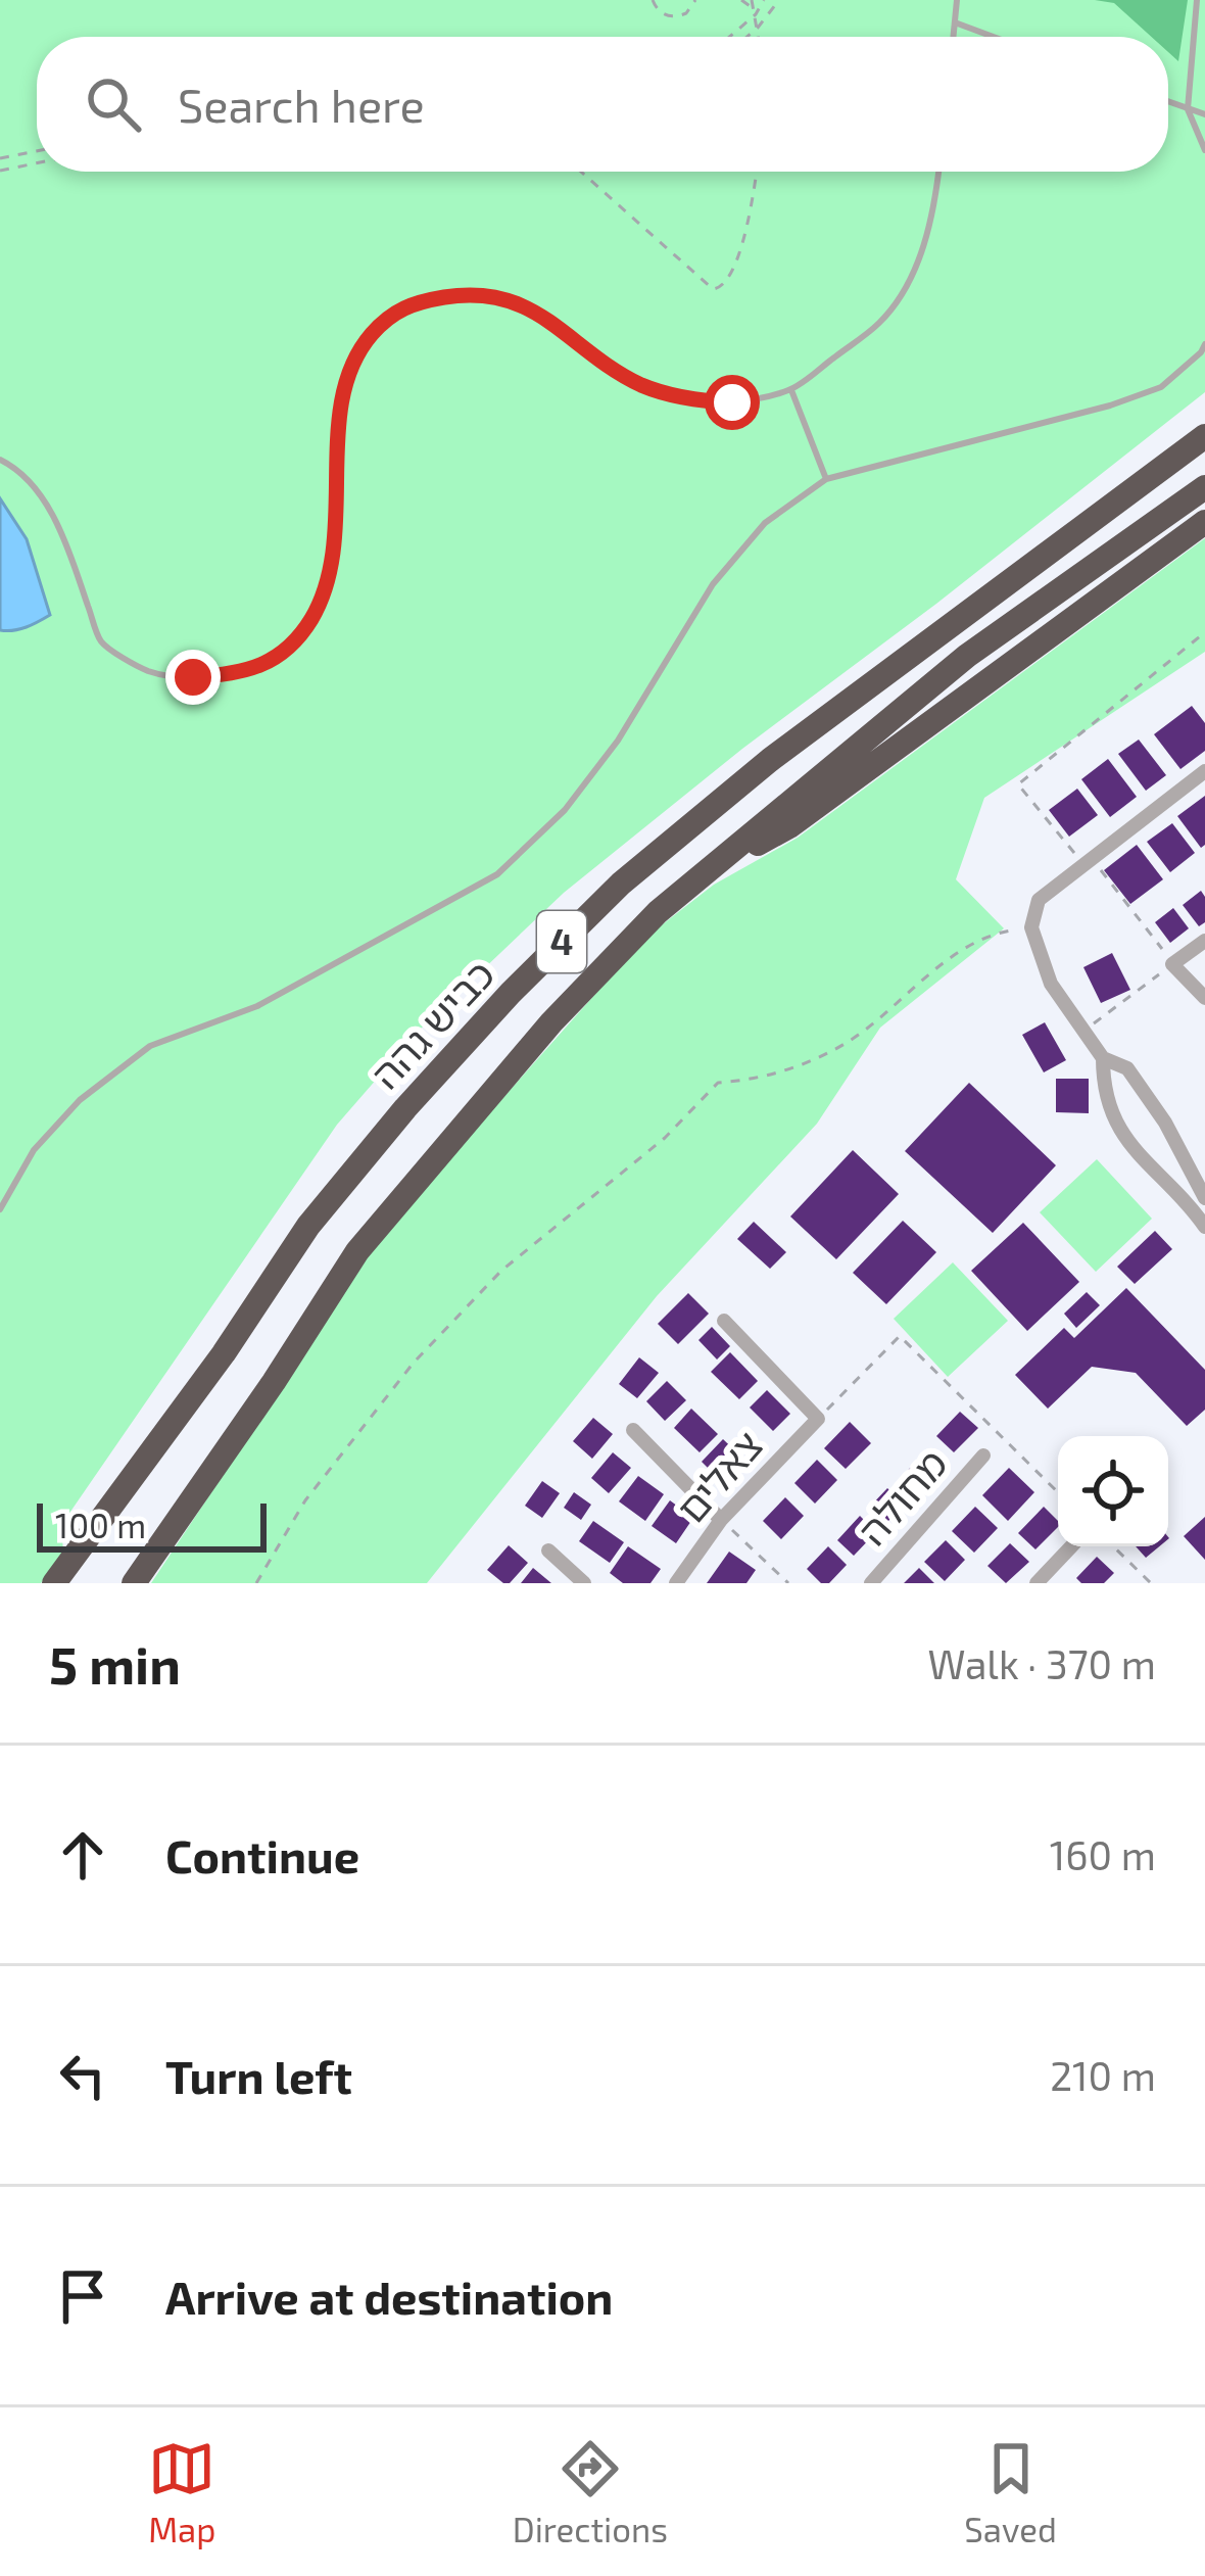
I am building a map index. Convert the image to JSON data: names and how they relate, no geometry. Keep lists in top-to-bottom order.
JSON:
{
  "streets": {
    "highway": ["4", "כביש גהה"],
    "street": ["צאלים", "מחולה"]
  },
  "scale_bar": "100 m",
  "page": {
    "search": "Search here",
    "scale": "100 m",
    "heading": ["5 min", "Walk · 370 m"],
    "list": [
      ["Continue", "160 m"],
      ["Turn left", "210 m"],
      "Arrive at destination"
    ],
    "nav": ["Map", "Directions", "Saved"]
  }
}
